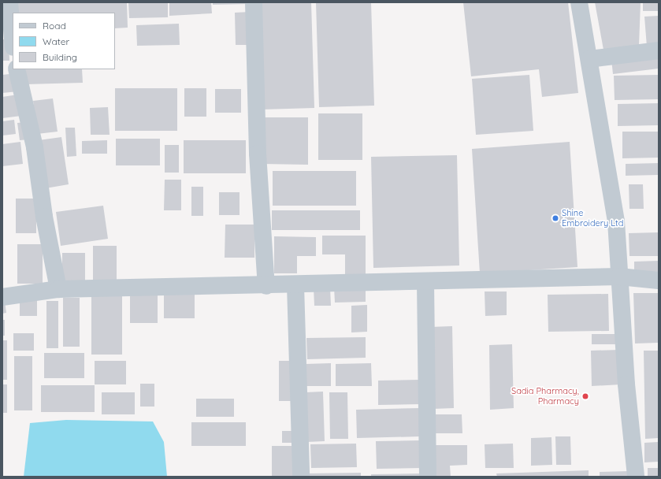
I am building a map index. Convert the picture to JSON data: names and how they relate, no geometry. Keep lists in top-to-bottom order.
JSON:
{
  "places": ["Shine Embroidery Ltd", "Sadia Pharmacy, Pharmacy"],
  "legend": ["Road", "Water", "Building"]
}
